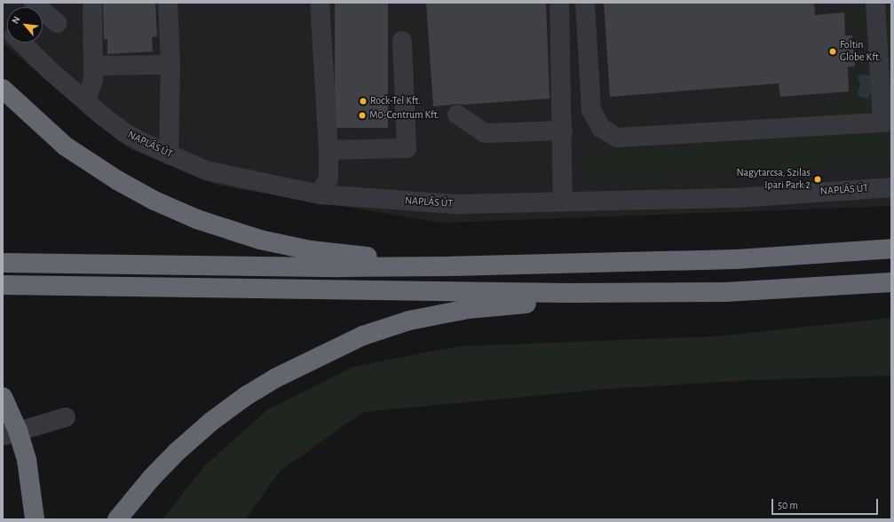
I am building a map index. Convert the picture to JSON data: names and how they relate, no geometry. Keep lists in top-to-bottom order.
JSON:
{
  "streets": {
    "street": ["NAPLÁS ÚT"]
  },
  "places": [
    "Foltin Globe Kft.",
    "Rock-Tel Kft.",
    "M0-Centrum Kft.",
    "Nagytarcsa, Szilas Ipari Park 2"
  ],
  "scale_bar": "50 m",
  "north": "top left"
}
